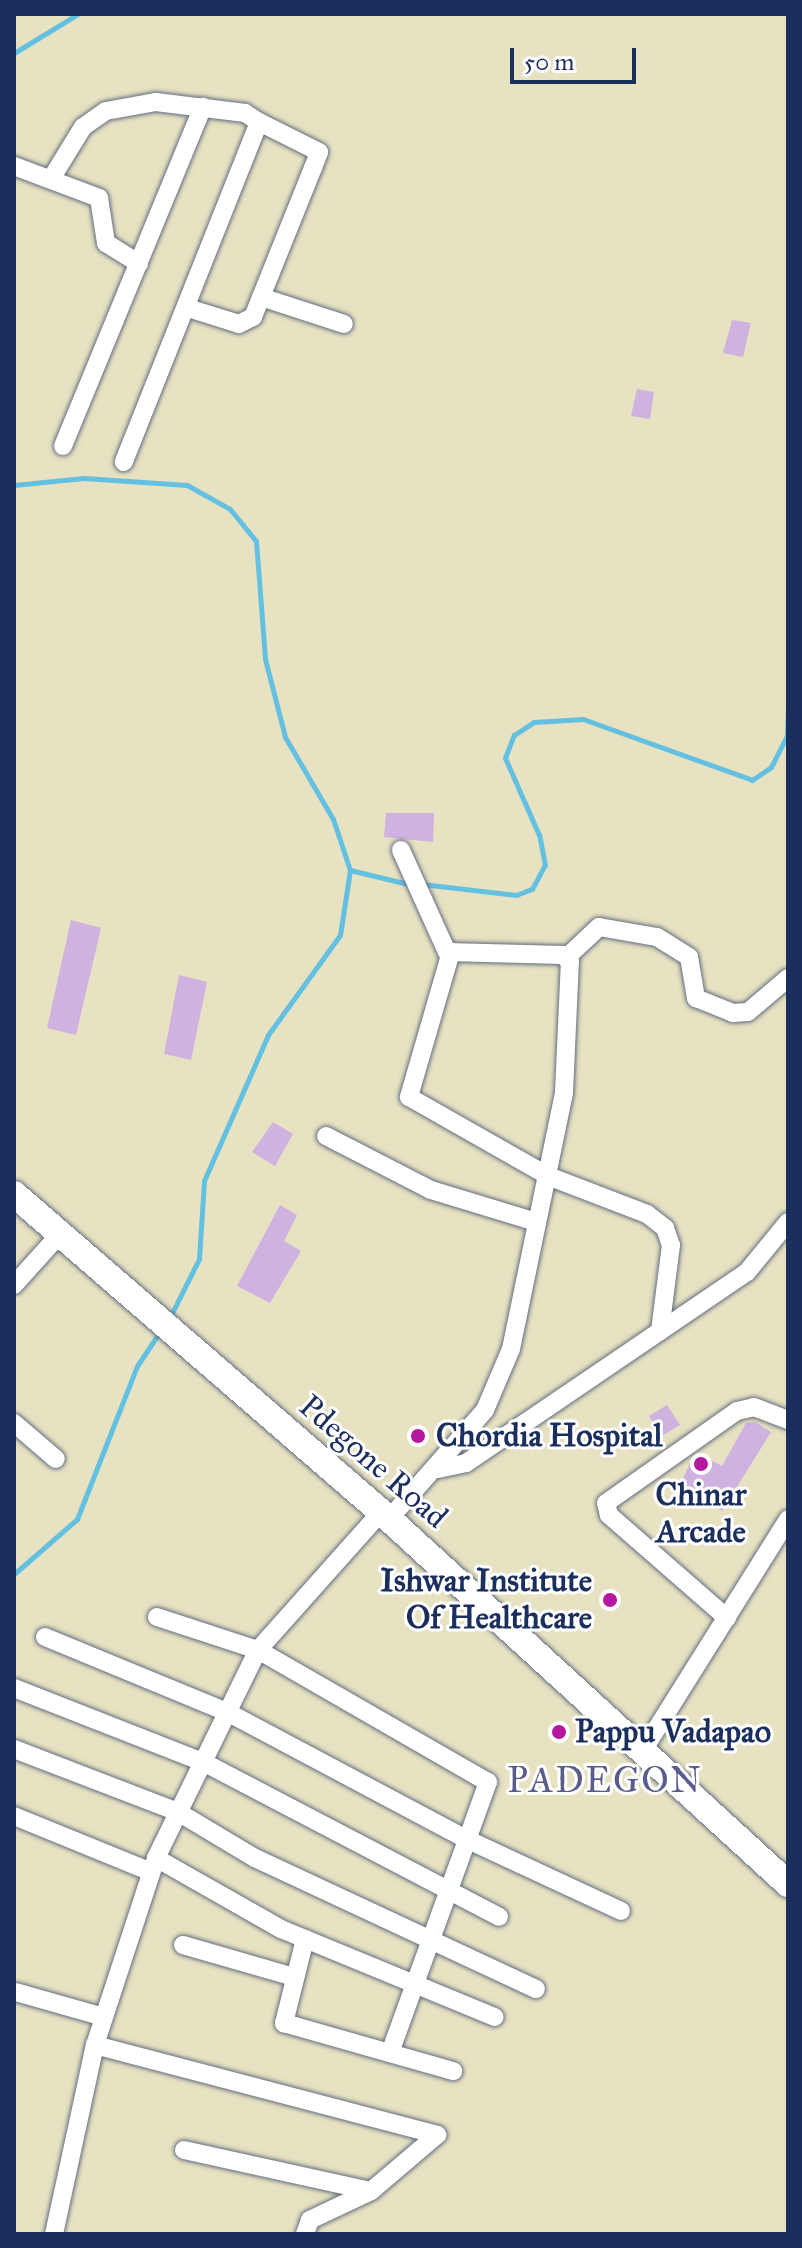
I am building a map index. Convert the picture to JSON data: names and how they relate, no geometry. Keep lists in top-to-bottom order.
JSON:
{
  "streets": {
    "highway": ["Pdegone Road"]
  },
  "districts": ["PADEGON"],
  "places": [
    "Chordia Hospital",
    "Chinar Arcade",
    "Ishwar Institute Of Healthcare",
    "Pappu Vadapao"
  ],
  "scale_bar": "50 m"
}
